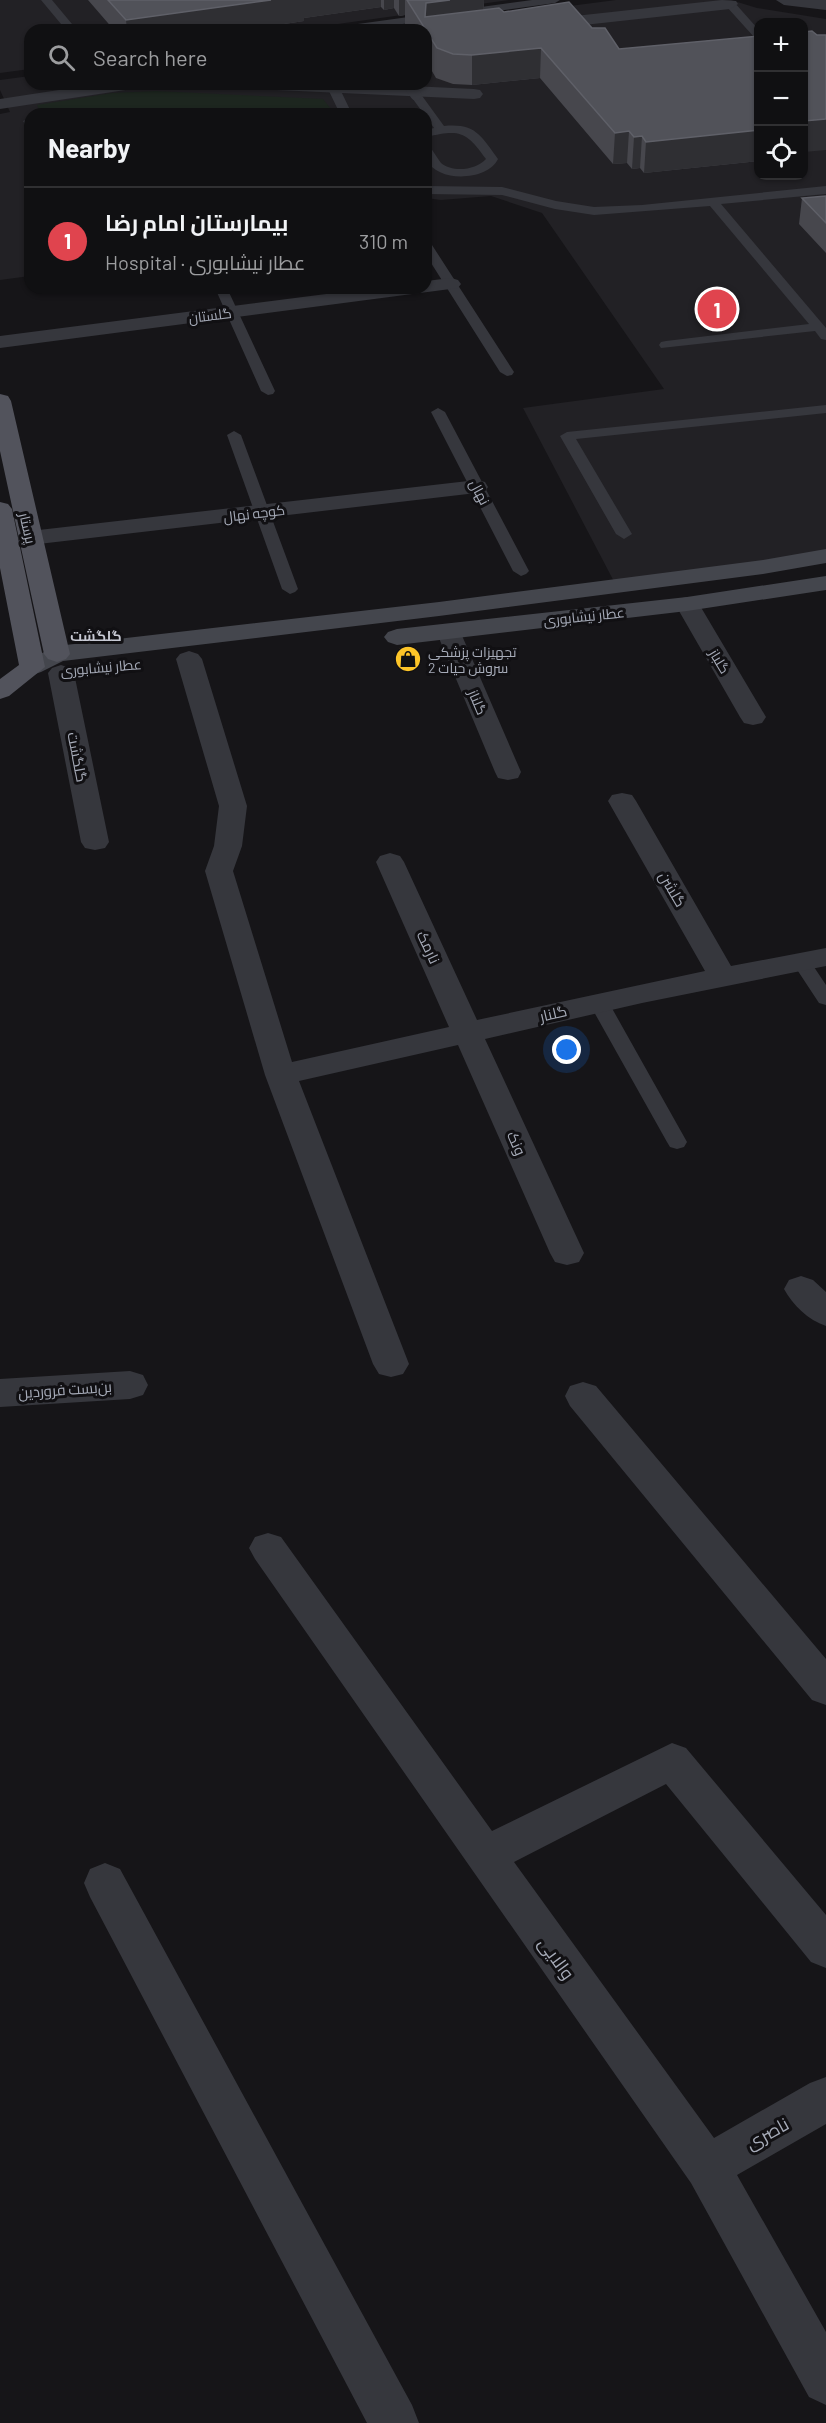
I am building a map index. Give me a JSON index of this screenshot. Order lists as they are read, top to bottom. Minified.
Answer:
{"streets":{"main road":["پرستار","عطار نیشابوری"],"street":["گلستان","کوچه نهال","گلباز","گلناز","گلگشت","گلشن","نارمک","گلنار","ونک","بن‌بست فروردین","والایی","ناصری"],"lane":["نهال"]},"crossings":[["نهال","کوچه نهال"],["کوچه نهال","پرستار"],["پرستار","عطار نیشابوری"],["پرستار","گلگشت"],["عطار نیشابوری","گلباز"],["عطار نیشابوری","گلناز"],["عطار نیشابوری","گلگشت"],["گلشن","گلنار"],["نارمک","گلنار"],["نارمک","ونک"],["گلنار","ونک"],["والایی","ناصری"]],"districts":["گلگشت"],"places":{"shop":["تجهیزات پزشکی سروش حیات 2"]},"page":{"map_buttons":["+","−"],"search":"Search here","heading":"Nearby","list":[{"mark":"1","name":"بیمارستان امام رضا","note":"Hospital · عطار نیشابوری","value":"310 m"}],"pins":"1"}}
